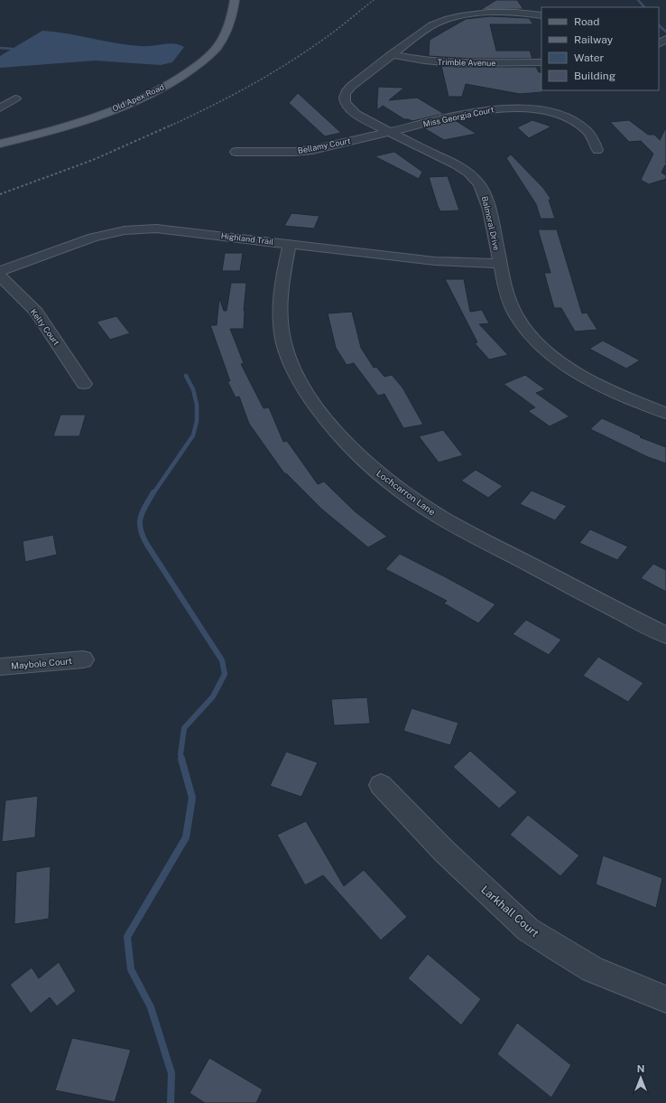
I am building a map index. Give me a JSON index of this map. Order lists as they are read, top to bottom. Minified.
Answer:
{"streets":{"main road":["Old Apex Road"],"street":["Trimble Avenue","Miss Georgia Court","Bellamy Court","Balmoral Drive","Highland Trail","Kelty Court","Lochcarron Lane","Maybole Court","Larkhall Court"]},"crossings":[["Trimble Avenue","Balmoral Drive"],["Miss Georgia Court","Bellamy Court"],["Miss Georgia Court","Balmoral Drive"],["Bellamy Court","Balmoral Drive"],["Balmoral Drive","Highland Trail"],["Highland Trail","Lochcarron Lane"]],"legend":["Road","Railway","Water","Building"],"north":"top"}
